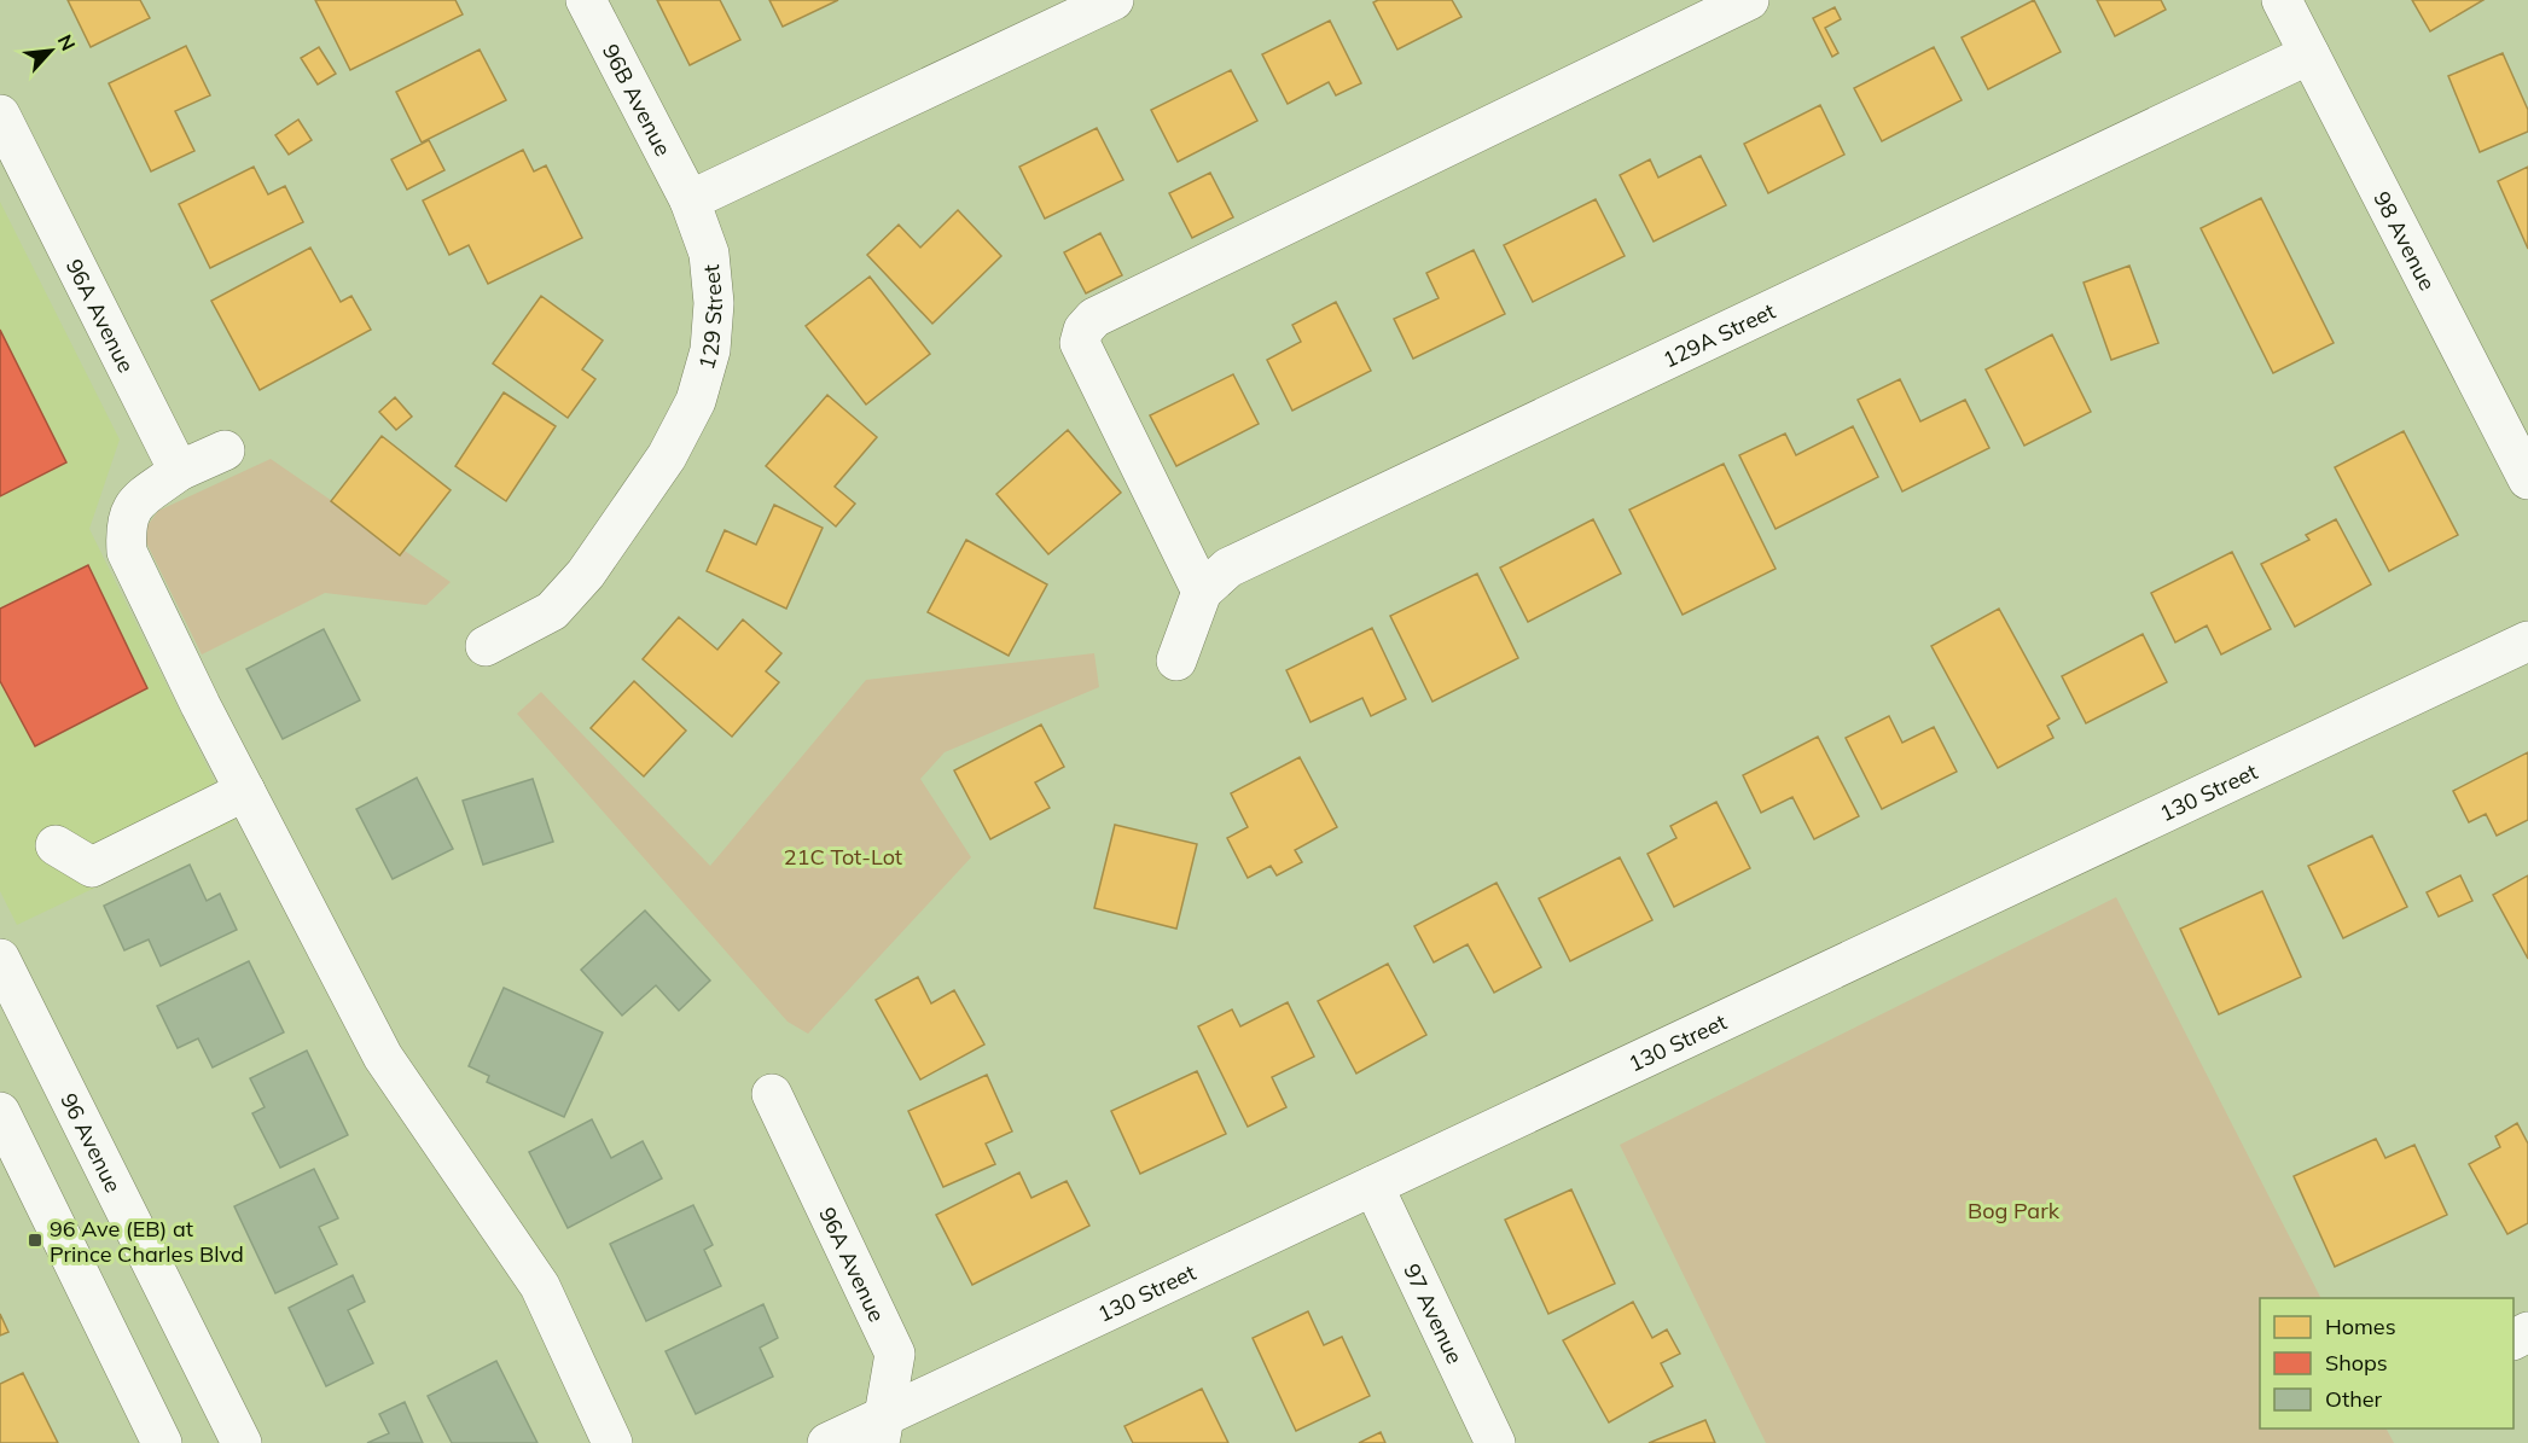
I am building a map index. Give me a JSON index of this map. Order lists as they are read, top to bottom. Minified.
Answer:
{"streets":{"street":["96B Avenue","98 Avenue","96A Avenue","129 Street","129A Street","130 Street","96 Avenue","97 Avenue"]},"crossings":[["96B Avenue","129 Street"],["98 Avenue","129A Street"],["96A Avenue","130 Street"],["130 Street","97 Avenue"]],"parks":["21C Tot-Lot","Bog Park"],"places":{"transit":["96 Ave (EB) at Prince Charles Blvd"]},"legend":["Homes","Shops","Other"],"north":"top right"}
